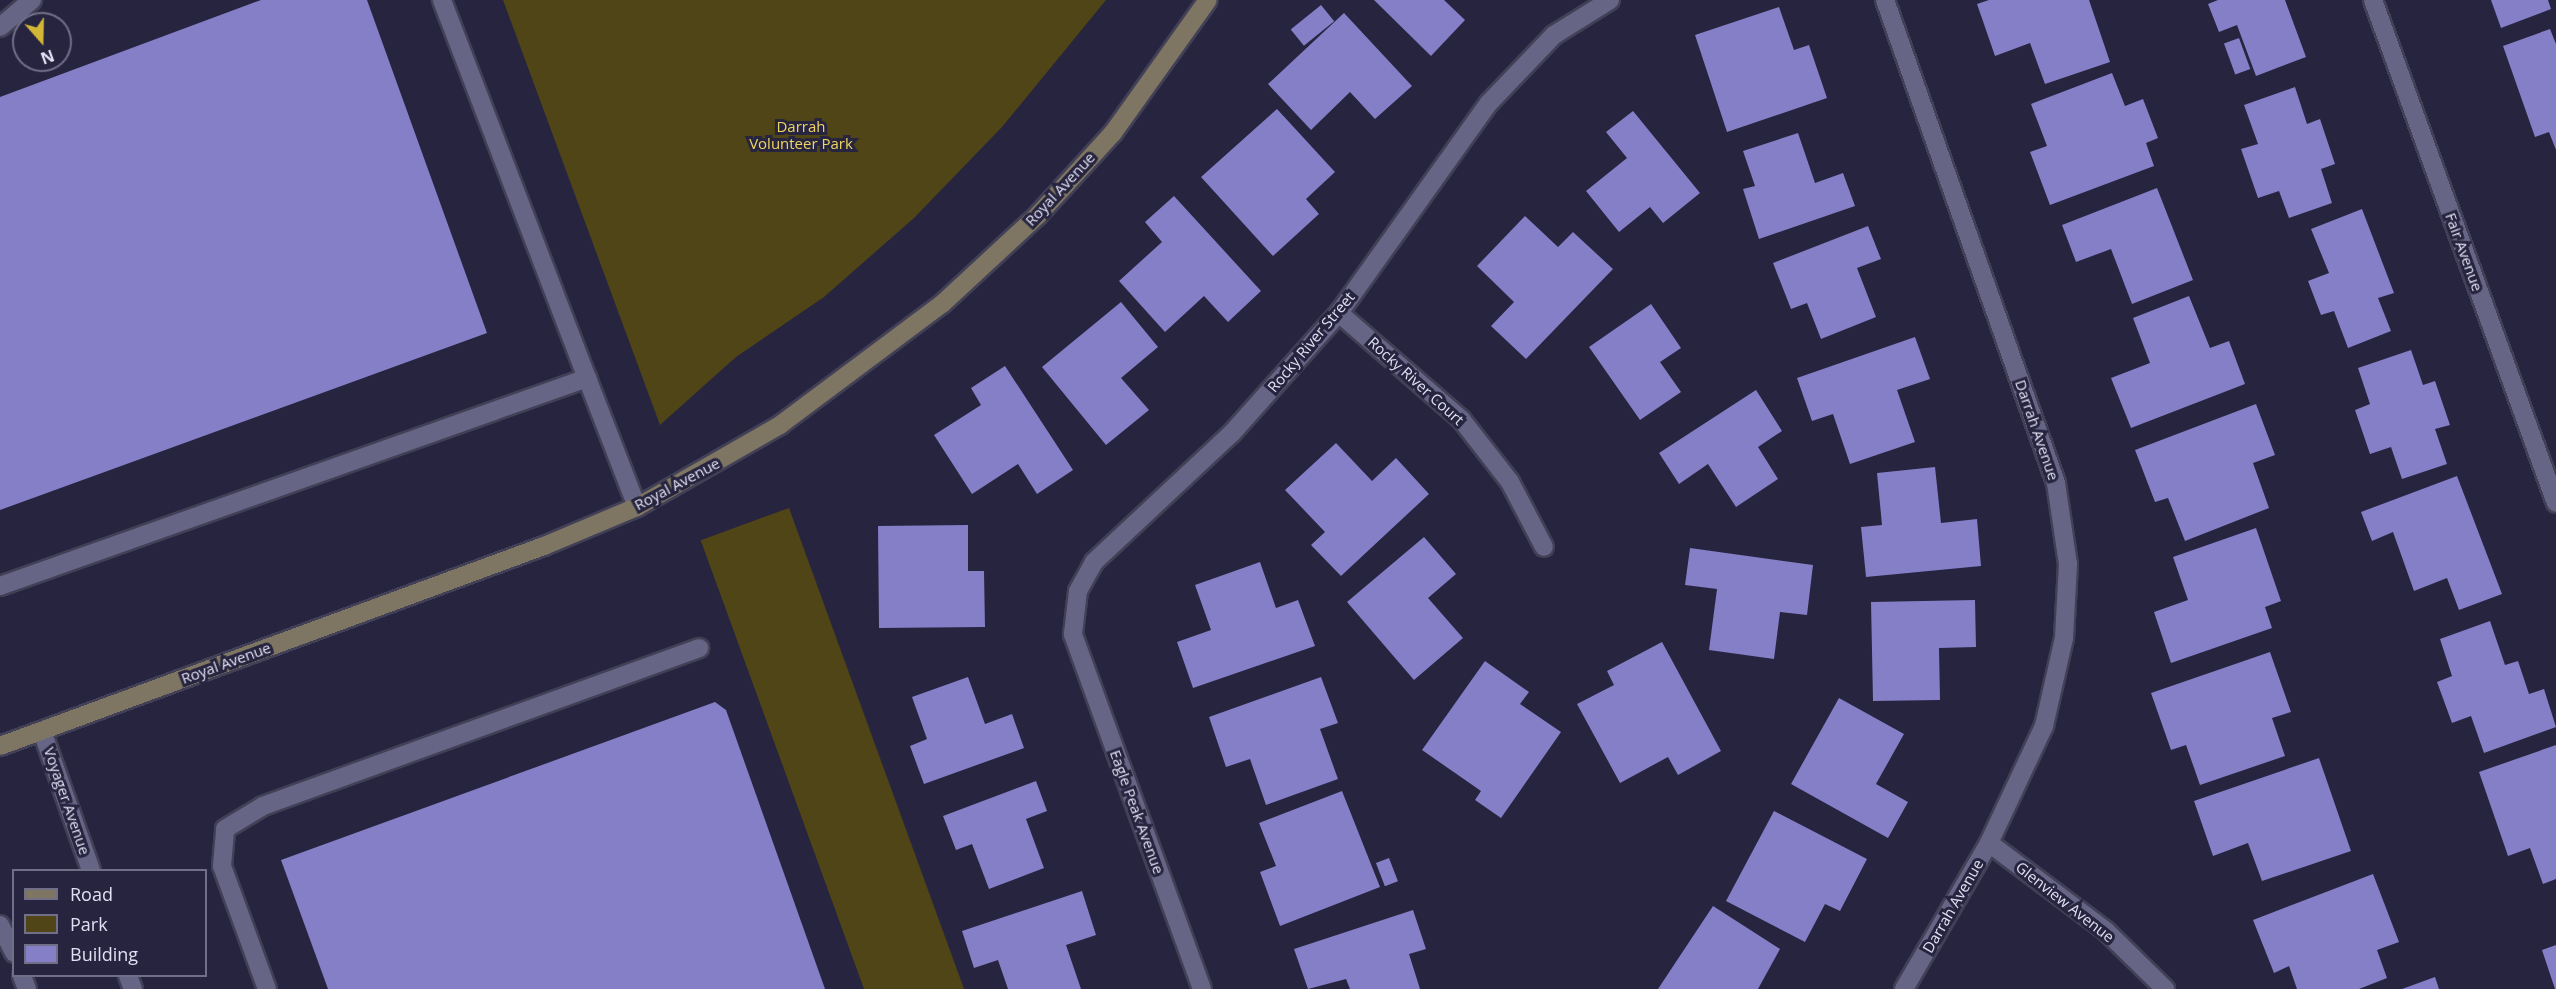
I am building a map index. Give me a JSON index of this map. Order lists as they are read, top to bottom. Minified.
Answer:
{"streets":{"main road":["Royal Avenue"],"street":["Fair Avenue","Rocky River Street","Rocky River Court","Darrah Avenue","Voyager Avenue","Eagle Peak Avenue","Glenview Avenue"]},"crossings":[["Royal Avenue","Voyager Avenue"],["Rocky River Street","Rocky River Court"],["Rocky River Street","Eagle Peak Avenue"],["Darrah Avenue","Glenview Avenue"]],"parks":["Darrah Volunteer Park"],"legend":["Road","Park","Building"],"north":"bottom"}
